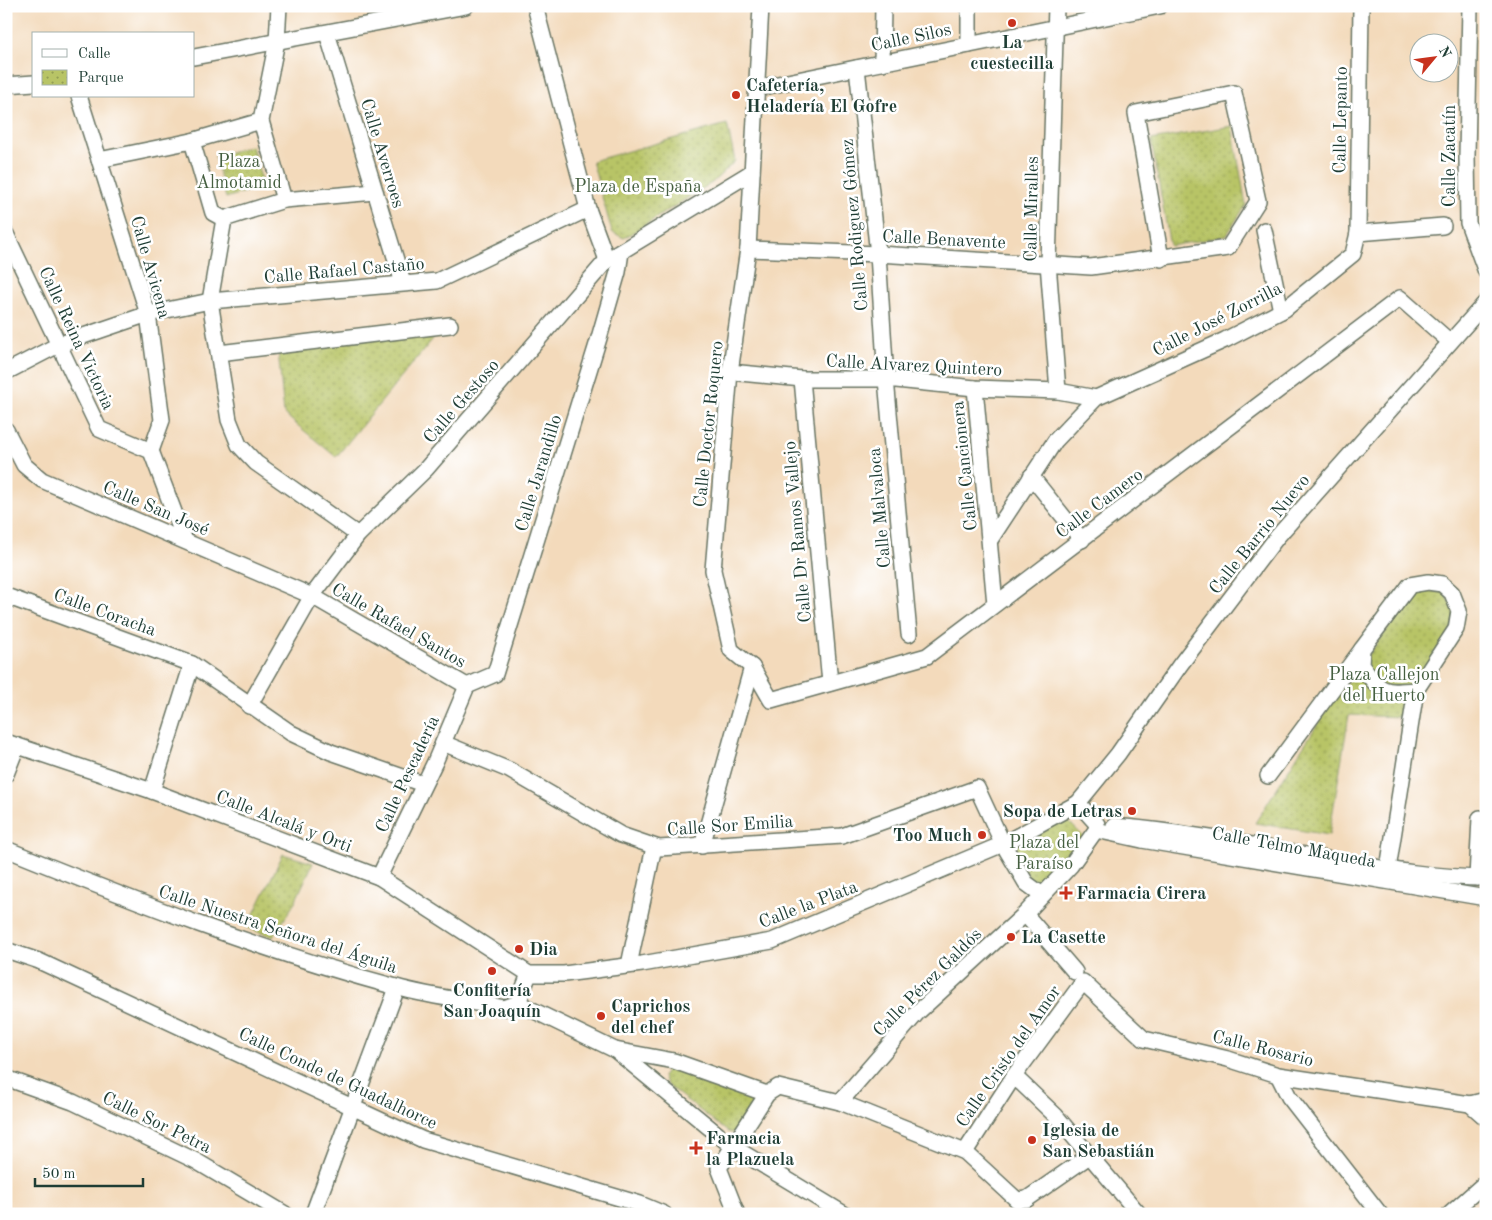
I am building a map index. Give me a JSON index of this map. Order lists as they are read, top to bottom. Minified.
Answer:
{"streets":{"street":["Calle Silos","Calle Lepanto","Calle Averroes","Calle Zacatín","Calle Miralles","Calle Rodiguez Gómez","Calle Benavente","Calle Avicena","Calle Rafael Castaño","Calle José Zorrilla","Calle Reina Victoria","Calle Alvarez Quintero","Calle Gestoso","Calle Doctor Roquero","Calle Cancionera","Calle Jarandillo","Calle Camero","Calle San José","Calle Malvaloca","Calle Dr Ramos Vallejo","Calle Barrio Nuevo","Calle Coracha","Calle Rafael Santos","Calle Pescadería","Calle Alcalá y Orti","Calle Sor Emilia","Calle Telmo Maqueda","Calle la Plata","Calle Nuestra Señora del Águila","Calle Pérez Galdós","Calle Rosario","Calle Cristo del Amor","Calle Conde de Guadalhorce","Calle Sor Petra"]},"crossings":[["Calle Silos","Calle Miralles"],["Calle Silos","Calle Rodiguez Gómez"],["Calle Silos","Calle Doctor Roquero"],["Calle Lepanto","Calle José Zorrilla"],["Calle Averroes","Calle Rafael Castaño"],["Calle Miralles","Calle Benavente"],["Calle Miralles","Calle Alvarez Quintero"],["Calle Rodiguez Gómez","Calle Benavente"],["Calle Rodiguez Gómez","Calle Alvarez Quintero"],["Calle Rodiguez Gómez","Calle Malvaloca"],["Calle Benavente","Calle Doctor Roquero"],["Calle Avicena","Calle Rafael Castaño"],["Calle Avicena","Calle Reina Victoria"],["Calle Rafael Castaño","Calle Reina Victoria"],["Calle José Zorrilla","Calle Alvarez Quintero"],["Calle Alvarez Quintero","Calle Doctor Roquero"],["Calle Alvarez Quintero","Calle Cancionera"],["Calle Alvarez Quintero","Calle Malvaloca"],["Calle Alvarez Quintero","Calle Dr Ramos Vallejo"],["Calle Gestoso","Calle Doctor Roquero"],["Calle Gestoso","Calle Jarandillo"],["Calle Gestoso","Calle San José"],["Calle Gestoso","Calle Coracha"],["Calle Gestoso","Calle Rafael Santos"],["Calle Doctor Roquero","Calle Camero"],["Calle Cancionera","Calle Camero"],["Calle Jarandillo","Calle Rafael Santos"],["Calle Jarandillo","Calle Pescadería"],["Calle Camero","Calle Dr Ramos Vallejo"],["Calle Camero","Calle Barrio Nuevo"],["Calle San José","Calle Rafael Santos"],["Calle Coracha","Calle Pescadería"],["Calle Rafael Santos","Calle Pescadería"],["Calle Pescadería","Calle Alcalá y Orti"],["Calle Pescadería","Calle Sor Emilia"],["Calle Alcalá y Orti","Calle la Plata"],["Calle Sor Emilia","Calle la Plata"],["Calle Pérez Galdós","Calle Rosario"],["Calle Rosario","Calle Cristo del Amor"]],"parks":["Plaza Almotamid","Plaza de España","Plaza Callejon del Huerto","Plaza del Paraíso"],"places":{"other":["La cuestecilla","Cafetería, Heladería El Gofre","Sopa de Letras","Too Much","La Casette","Dia","Confitería San Joaquín","Caprichos del chef","Iglesia de San Sebastián"],"health":["Farmacia Cirera","Farmacia la Plazuela"]},"legend":["Calle","Parque"],"scale_bar":"50 m","north":"top right"}
